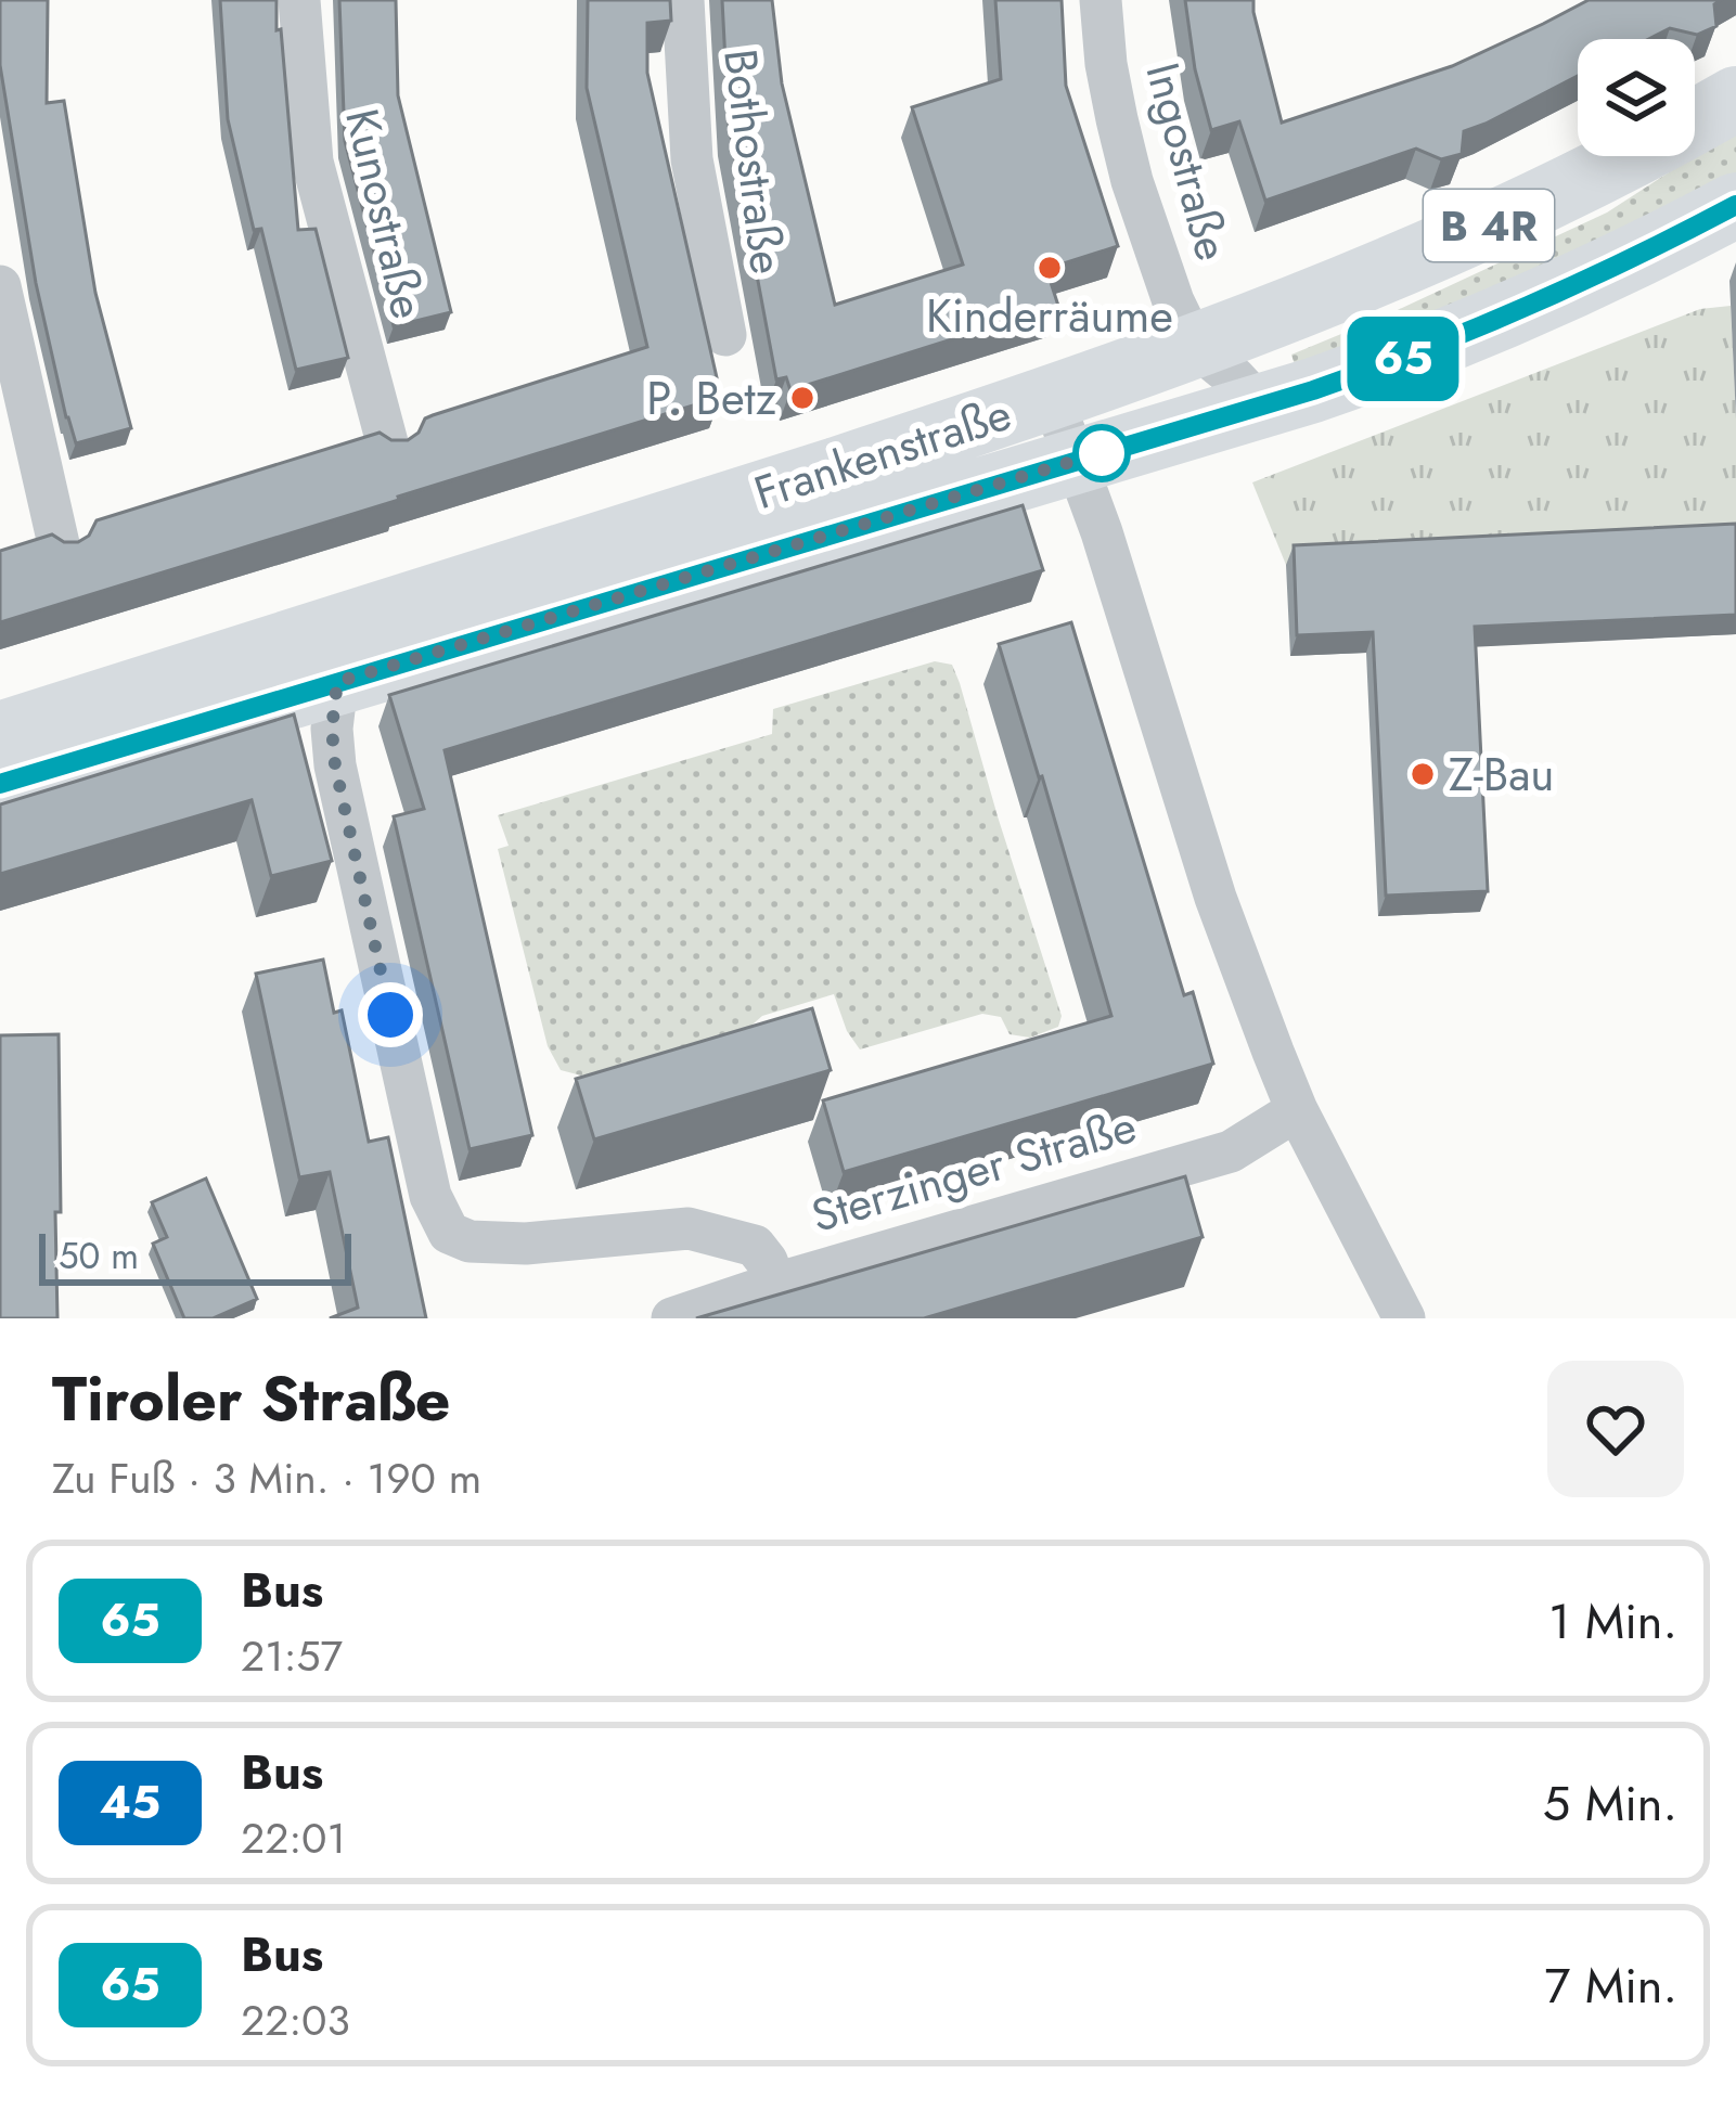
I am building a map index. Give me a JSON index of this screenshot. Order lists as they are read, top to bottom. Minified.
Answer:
{"streets":{"main road":["B 4R","Frankenstraße"],"street":["Bothostraße","Ingostraße","Kunostraße","Sterzinger Straße"]},"crossings":[["Ingostraße","Frankenstraße"]],"places":["Kinderräume","P. Betz","Z-Bau"],"lines":["bus line 65"],"scale_bar":"50 m","page":{"on_map":"65","scale":"50 m","heading":["Tiroler Straße","Zu Fuß · 3 Min. · 190 m"],"list":[{"mark":"65","name":"Bus","note":"21:57","value":"1 Min."},{"mark":"45","name":"Bus","note":"22:01","value":"5 Min."},{"mark":"65","name":"Bus","note":"22:03","value":"7 Min."}]}}
